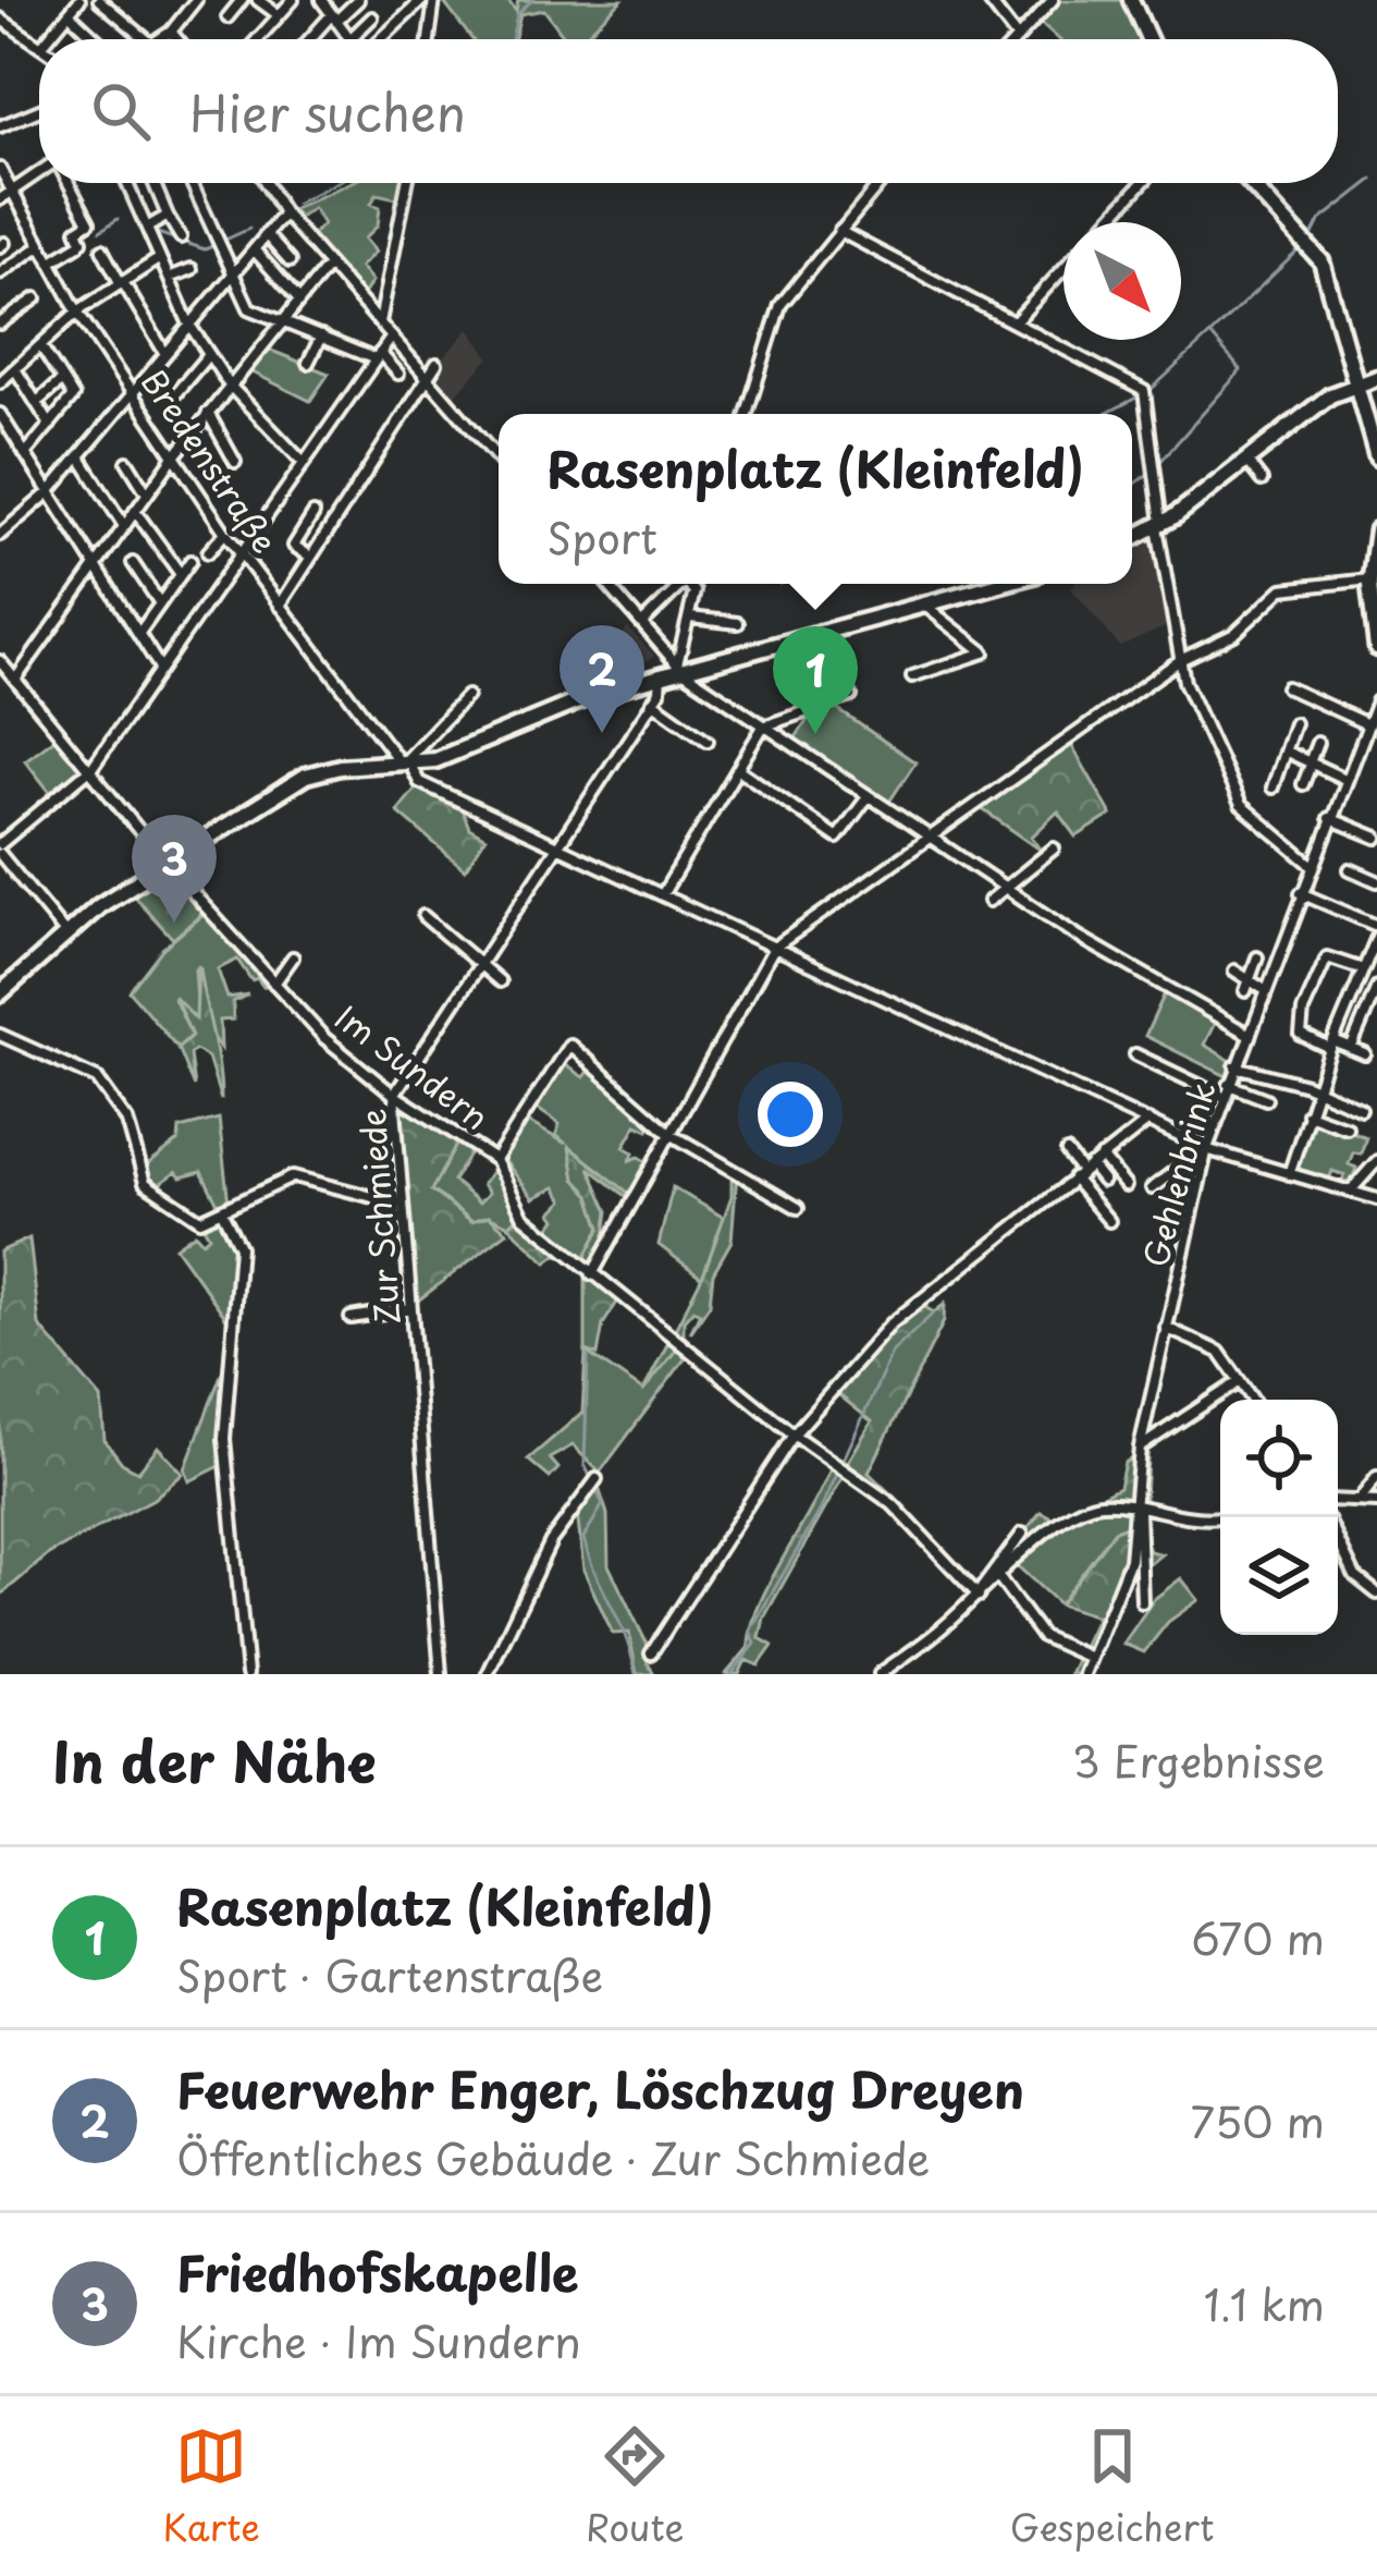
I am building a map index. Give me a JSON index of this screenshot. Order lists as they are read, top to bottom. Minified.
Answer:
{"streets":{"street":["Bredenstraße","Im Sundern","Gehlenbrink","Zur Schmiede"]},"crossings":[["Bredenstraße","Gehlenbrink"],["Bredenstraße","Zur Schmiede"],["Im Sundern","Zur Schmiede"]],"north":"bottom right","page":{"search":"Hier suchen","popup":["Rasenplatz (Kleinfeld)","Sport"],"pins":["2","1","3"],"heading":["In der Nähe","3 Ergebnisse"],"list":[{"mark":"1","name":"Rasenplatz (Kleinfeld)","note":"Sport · Gartenstraße","value":"670 m"},{"mark":"2","name":"Feuerwehr Enger, Löschzug Dreyen","note":"Öffentliches Gebäude · Zur Schmiede","value":"750 m"},{"mark":"3","name":"Friedhofskapelle","note":"Kirche · Im Sundern","value":"1.1 km"}],"nav":["Karte","Route","Gespeichert"]}}
